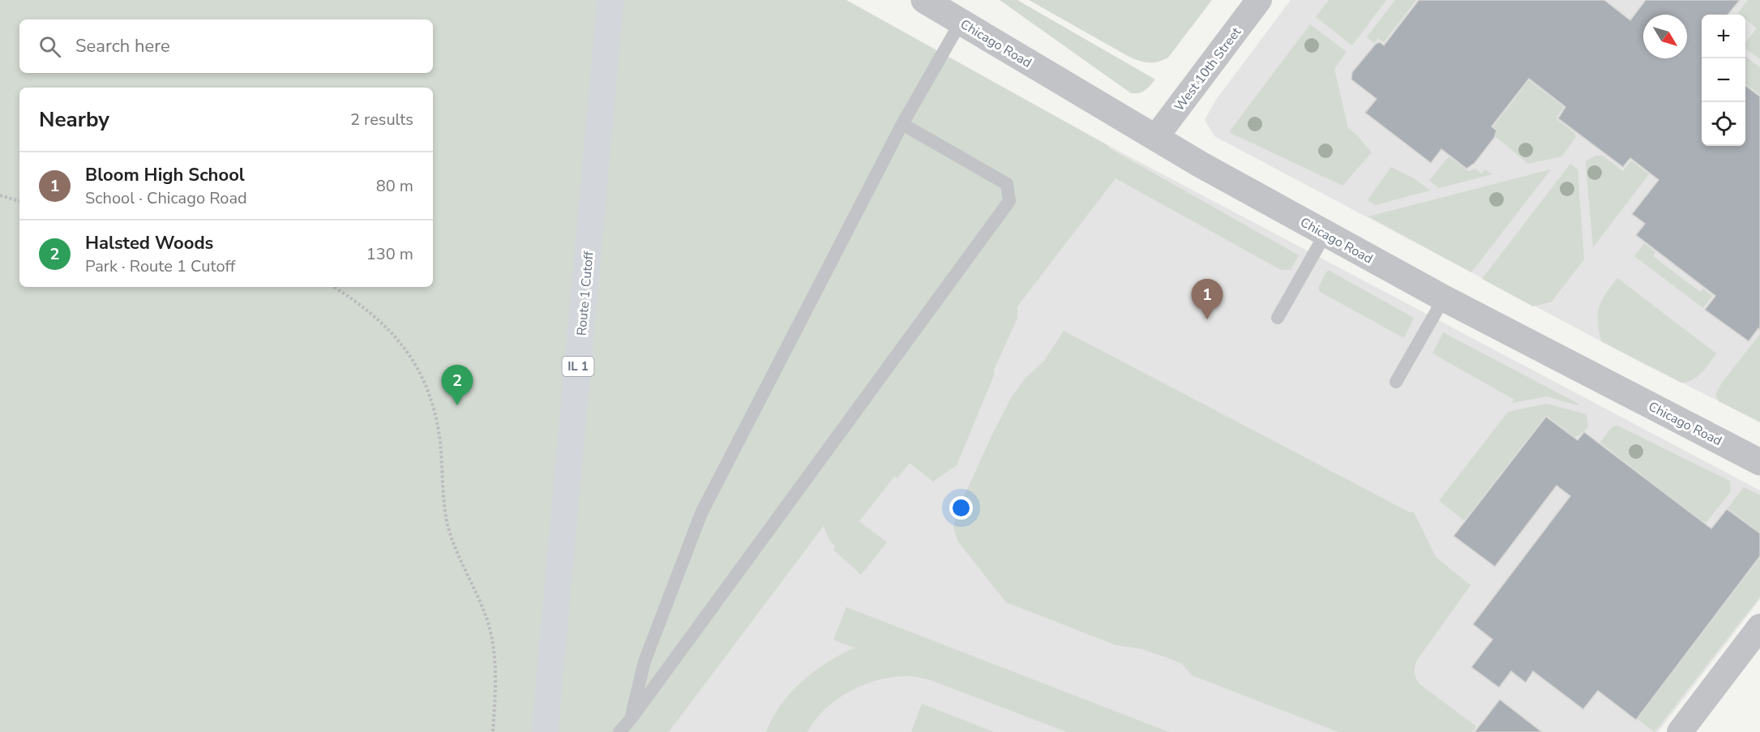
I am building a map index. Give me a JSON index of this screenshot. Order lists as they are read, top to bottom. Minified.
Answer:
{"streets":{"main road":["Route 1 Cutoff","IL 1"],"street":["Chicago Road","West 10th Street"]},"crossings":[["Chicago Road","West 10th Street"]],"north":"bottom right","page":{"map_buttons":["+","−"],"search":"Search here","heading":["Nearby","2 results"],"list":[{"mark":"1","name":"Bloom High School","note":"School · Chicago Road","value":"80 m"},{"mark":"2","name":"Halsted Woods","note":"Park · Route 1 Cutoff","value":"130 m"}],"pins":["1","2"]}}
